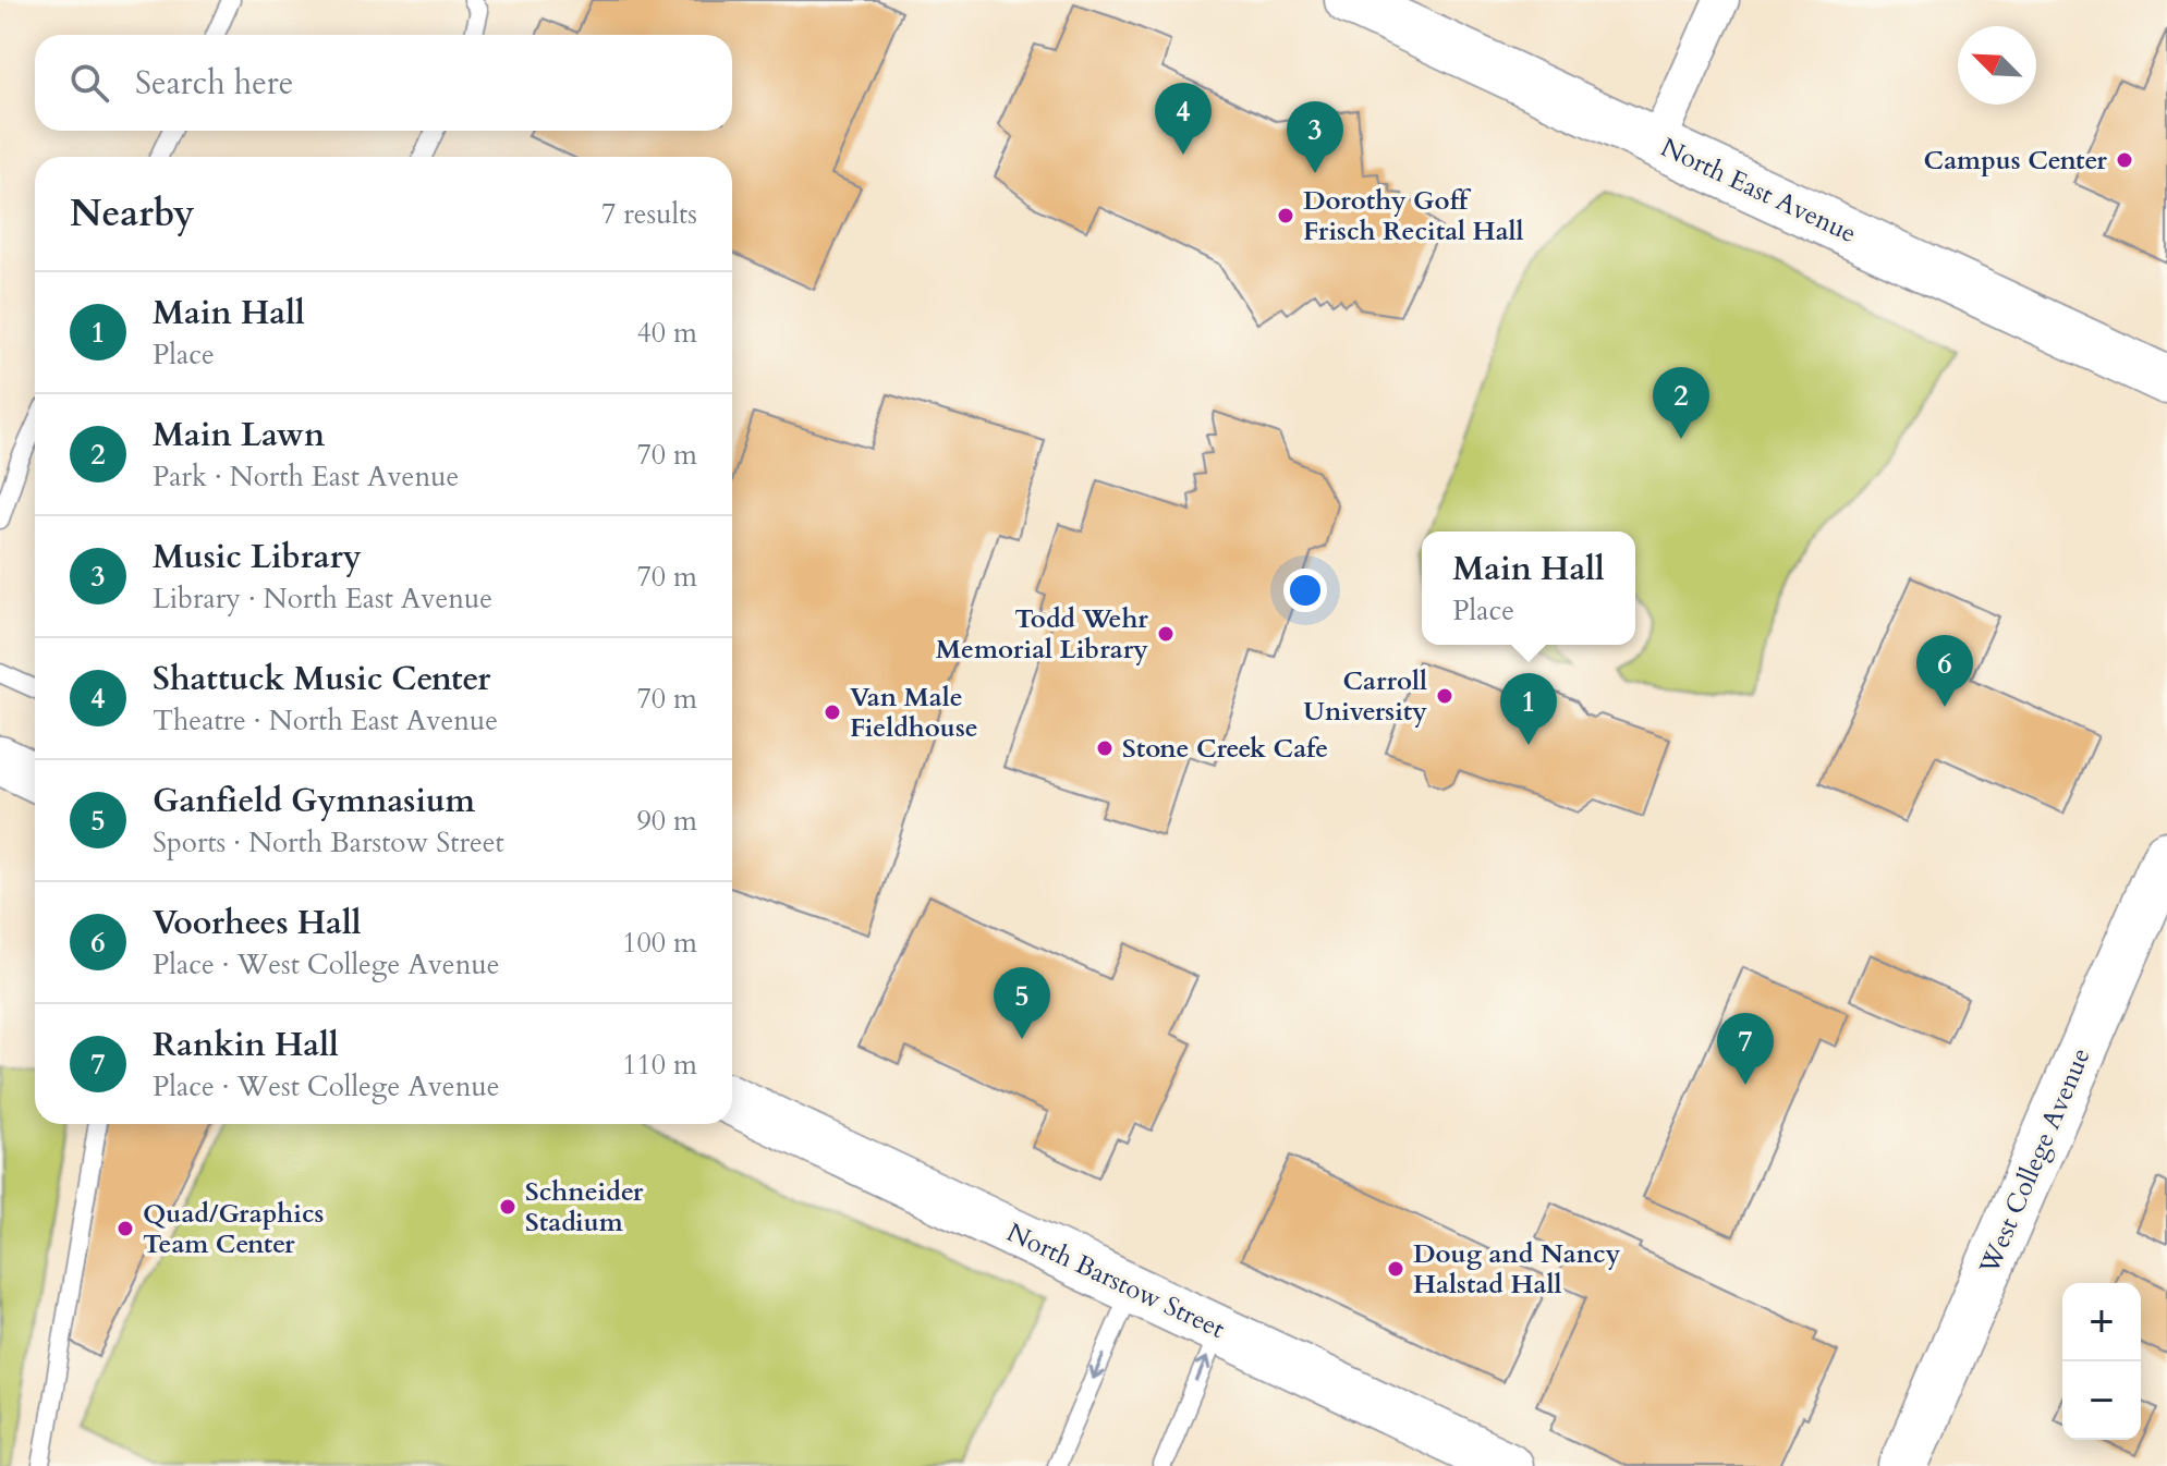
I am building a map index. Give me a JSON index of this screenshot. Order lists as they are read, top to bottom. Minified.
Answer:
{"streets":{"street":["North East Avenue","West College Avenue","North Barstow Street"]},"places":["Campus Center","Dorothy Goff Frisch Recital Hall","Todd Wehr Memorial Library","Carroll University","Van Male Fieldhouse","Stone Creek Cafe","Schneider Stadium","Quad/Graphics Team Center","Doug and Nancy Halstad Hall"],"north":"top left","page":{"search":"Search here","pins":["4","3","2","6","1","5","7"],"heading":["Nearby","7 results"],"list":[{"mark":"1","name":"Main Hall","note":"Place","value":"40 m"},{"mark":"2","name":"Main Lawn","note":"Park · North East Avenue","value":"70 m"},{"mark":"3","name":"Music Library","note":"Library · North East Avenue","value":"70 m"},{"mark":"4","name":"Shattuck Music Center","note":"Theatre · North East Avenue","value":"70 m"},{"mark":"5","name":"Ganfield Gymnasium","note":"Sports · North Barstow Street","value":"90 m"},{"mark":"6","name":"Voorhees Hall","note":"Place · West College Avenue","value":"100 m"},{"mark":"7","name":"Rankin Hall","note":"Place · West College Avenue","value":"110 m"}],"popup":["Main Hall","Place"],"map_buttons":["+","−"]}}
